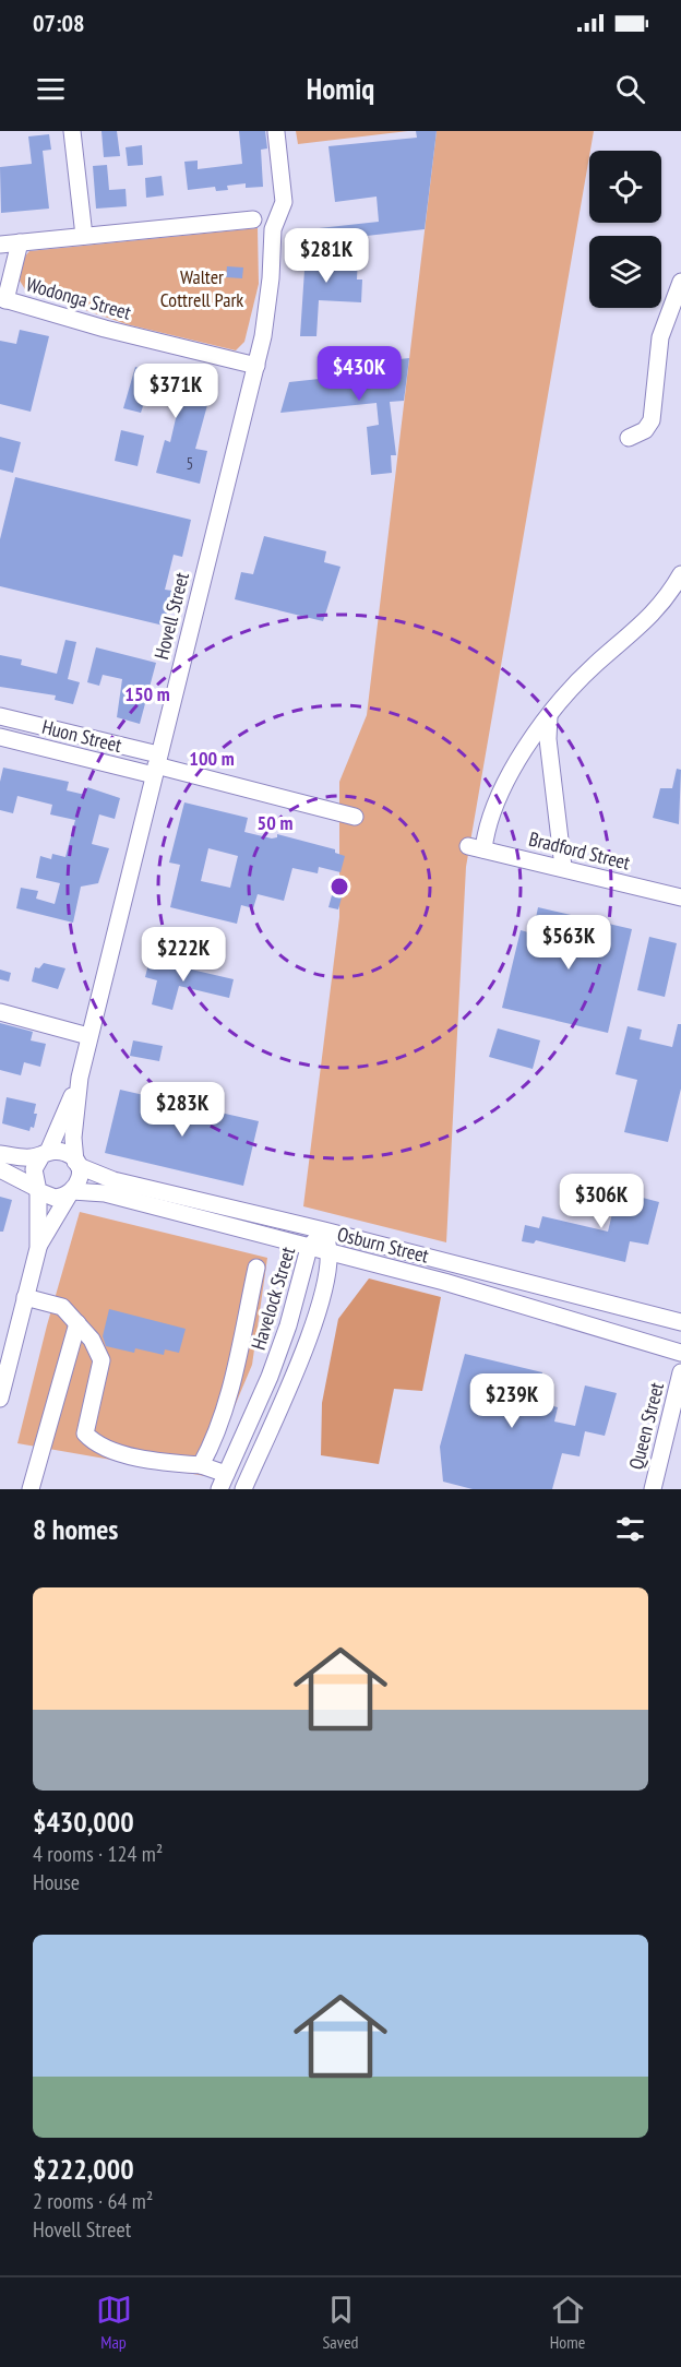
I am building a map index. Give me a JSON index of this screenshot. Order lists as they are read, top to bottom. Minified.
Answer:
{"streets":{"street":["Wodonga Street","Hovell Street","Huon Street","Bradford Street","Osburn Street","Havelock Street","Queen Street"]},"crossings":[["Wodonga Street","Hovell Street"],["Hovell Street","Huon Street"],["Hovell Street","Osburn Street"],["Osburn Street","Havelock Street"]],"parks":["Walter Cottrell Park"],"house_numbers":["5"],"page":{"status":"07:08","header":"Homiq","price":["$281K","$430K","$371K","$563K","$222K","$283K","$306K","$239K"],"heading":"8 homes","list":[{"name":"$430,000","note":"4 rooms · 124 m² · House"},{"name":"$222,000","note":"2 rooms · 64 m² · Hovell Street"}],"tabs":["Map","Saved","Home"]},"rings":["150 m","100 m","50 m"]}
